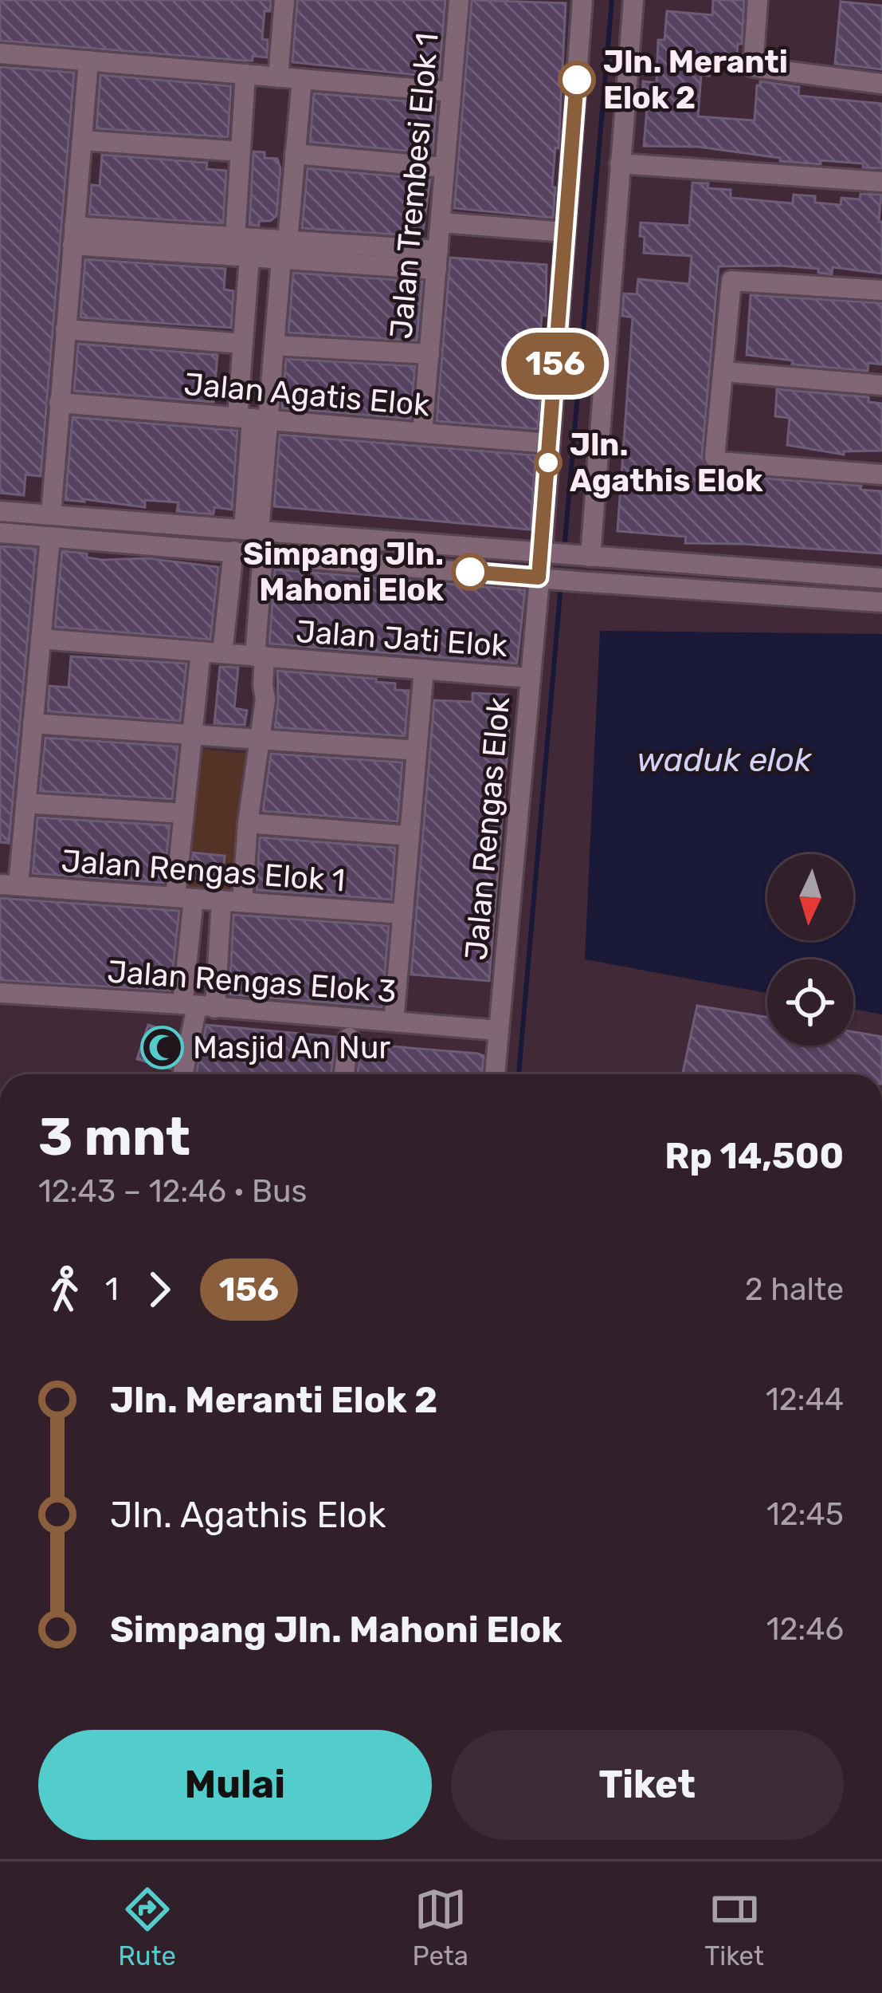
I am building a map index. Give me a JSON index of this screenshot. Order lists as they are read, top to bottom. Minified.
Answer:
{"streets":{"street":["Jalan Trembesi Elok 1","Jalan Agatis Elok","Jalan Jati Elok","Jalan Rengas Elok","Jalan Rengas Elok 1","Jalan Rengas Elok 3"]},"crossings":[["Jalan Trembesi Elok 1","Jalan Agatis Elok"],["Jalan Agatis Elok","Jalan Rengas Elok"],["Jalan Jati Elok","Jalan Rengas Elok"],["Jalan Rengas Elok","Jalan Rengas Elok 3"]],"water":["waduk elok"],"places":{"other":["Jln. Meranti Elok 2","Jln. Agathis Elok","Simpang Jln. Mahoni Elok"],"mosque":["Masjid An Nur"]},"lines":["bus line 156"],"north":"bottom","page":{"on_map":"156","heading":["3 mnt","12:43 – 12:46 · Bus","Rp 14,500"],"legs":["1","156","2 halte"],"list":[{"name":"Jln. Meranti Elok 2","value":"12:44"},{"name":"Jln. Agathis Elok","value":"12:45"},{"name":"Simpang Jln. Mahoni Elok","value":"12:46"}],"buttons":["Mulai","Tiket"],"tabs":["Rute","Peta","Tiket"]}}
